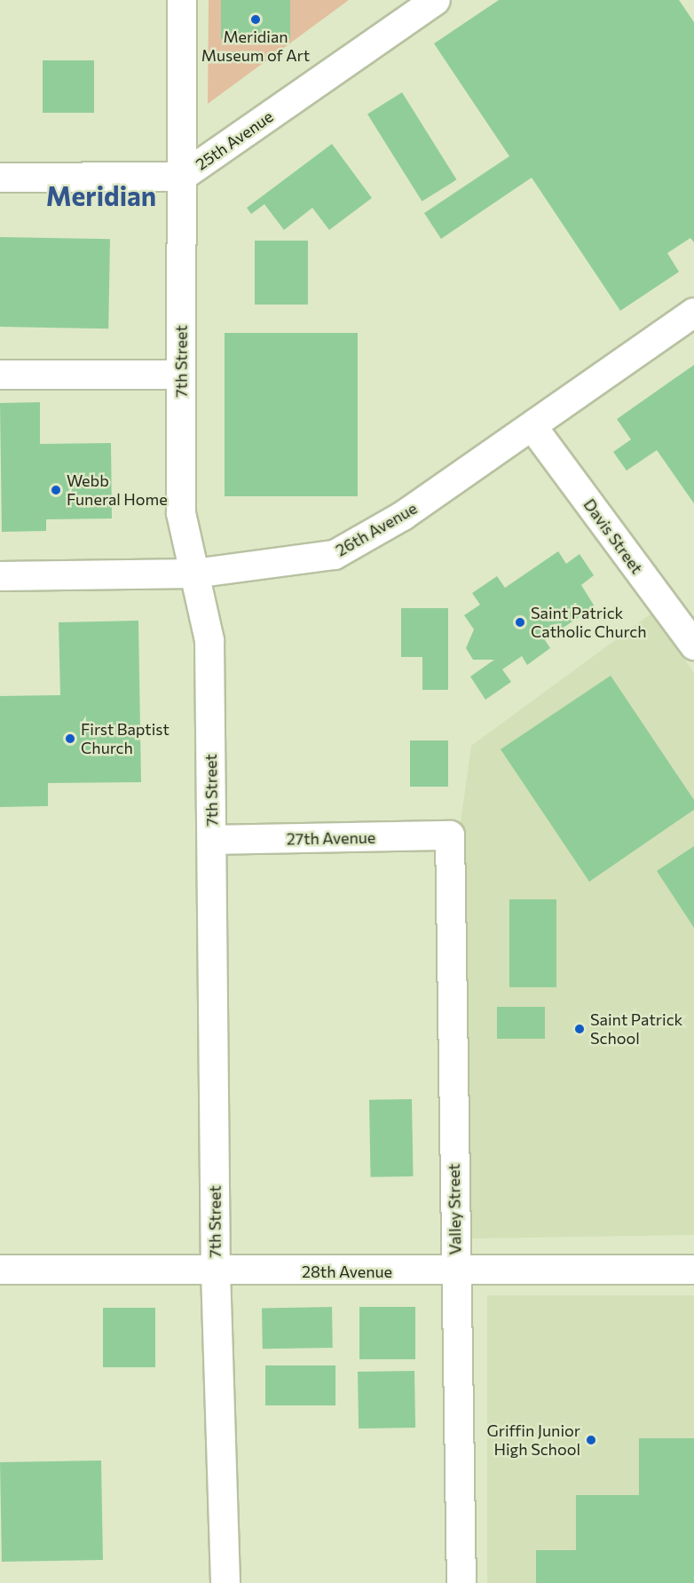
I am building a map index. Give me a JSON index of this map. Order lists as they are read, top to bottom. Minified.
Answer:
{"streets":{"street":["25th Avenue","7th Street","26th Avenue","Davis Street","27th Avenue","Valley Street","28th Avenue"]},"crossings":[["25th Avenue","7th Street"],["7th Street","26th Avenue"],["7th Street","27th Avenue"],["7th Street","28th Avenue"],["26th Avenue","Davis Street"],["27th Avenue","Valley Street"],["Valley Street","28th Avenue"]],"districts":["Meridian"],"places":["Meridian Museum of Art","Webb Funeral Home","Saint Patrick Catholic Church","First Baptist Church","Saint Patrick School","Griffin Junior High School"]}
